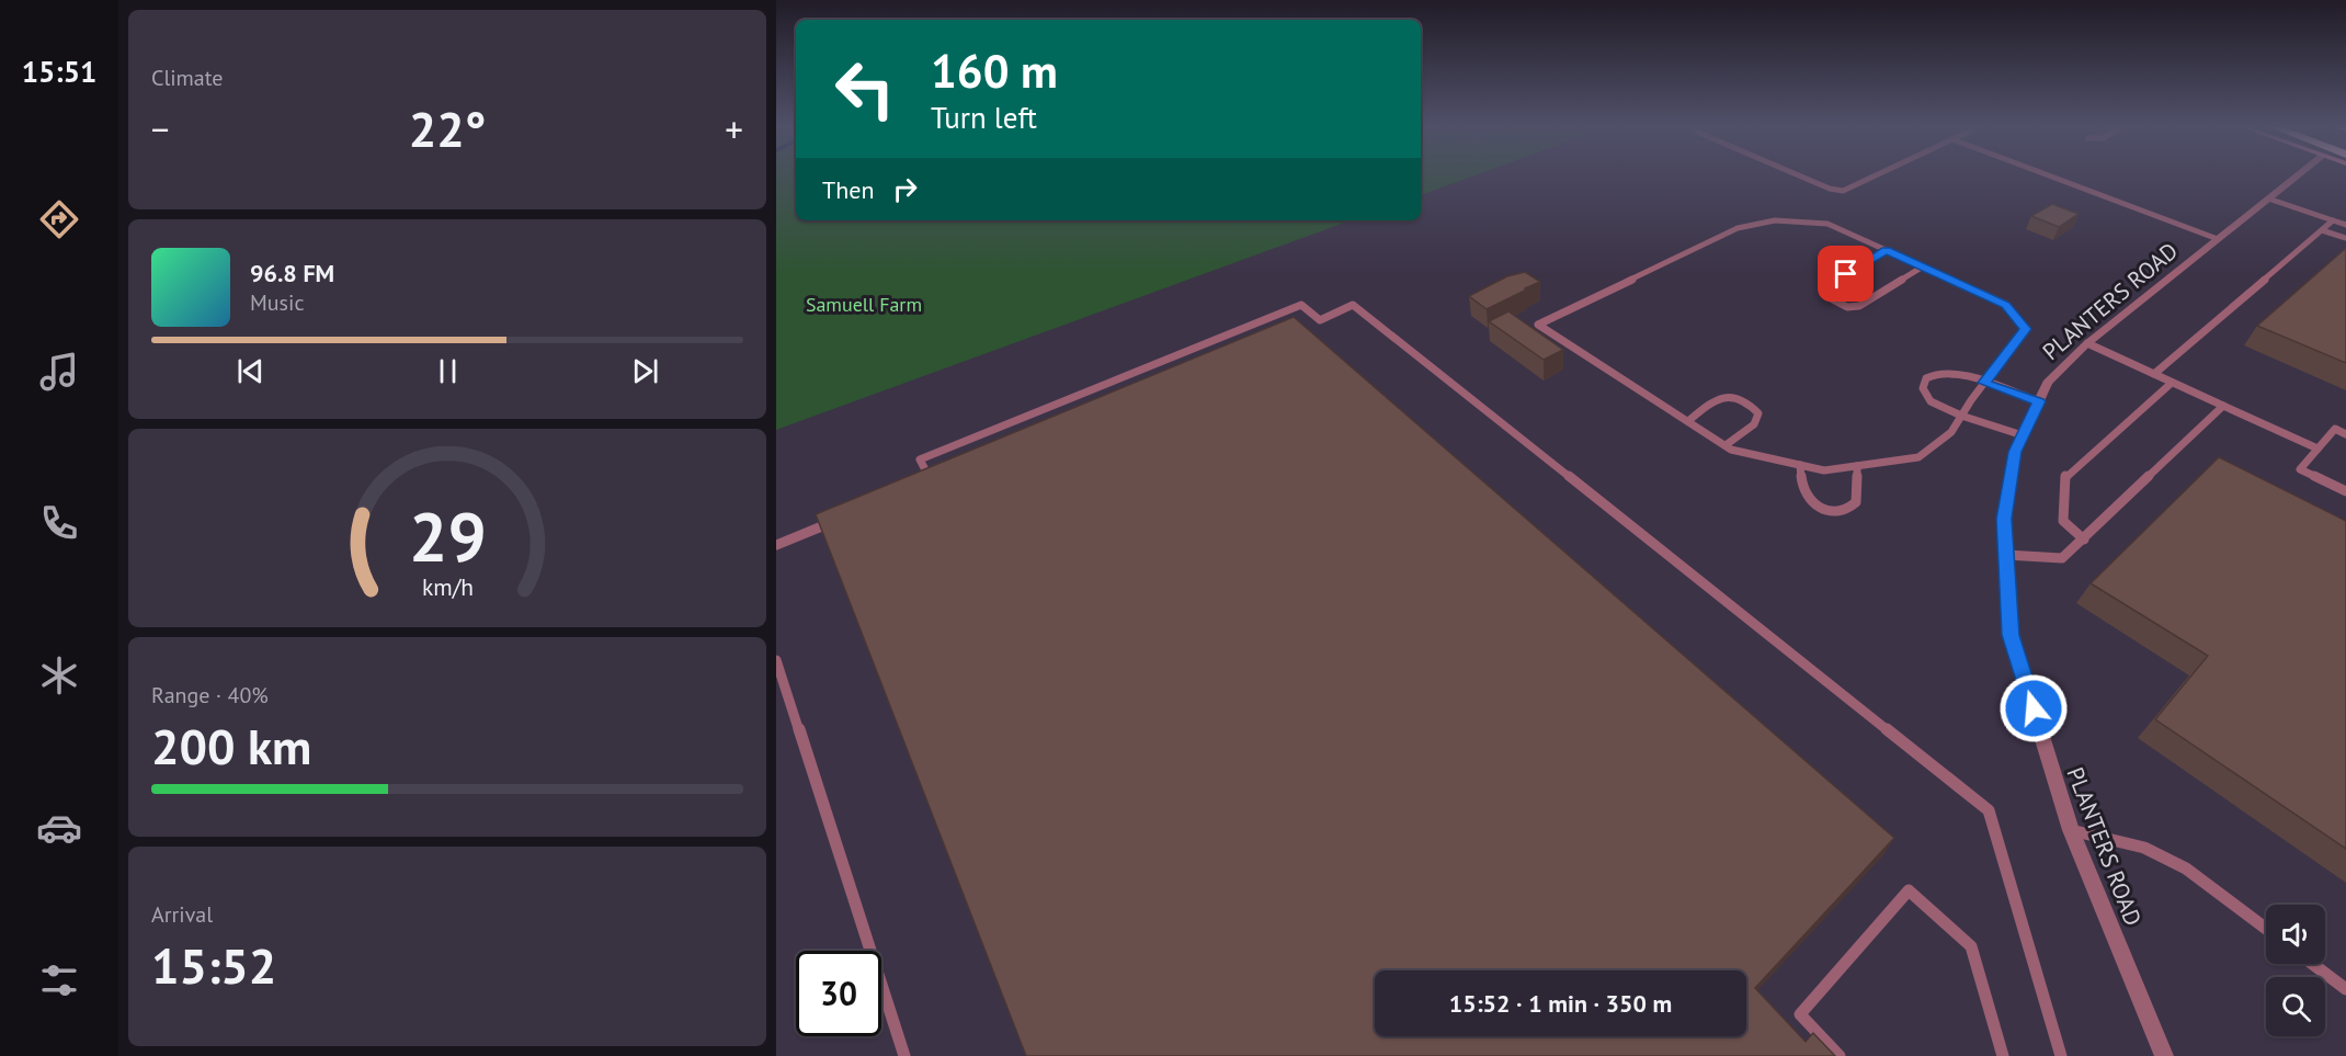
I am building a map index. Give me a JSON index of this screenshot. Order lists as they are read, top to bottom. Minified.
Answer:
{"streets":{"street":["PLANTERS ROAD"]},"parks":["Samuell Farm"],"page":{"tabs":"15:51","tile":["Climate",["Range · 40%","200 km"],["Arrival","15:52"]],"turn":["160 m","Turn left"],"heat":["−","22°","+"],"then":"Then","song":["96.8 FM","Music"],"limit":"30","trip":"15:52 · 1 min · 350 m","gauge":["29","km/h"]}}
